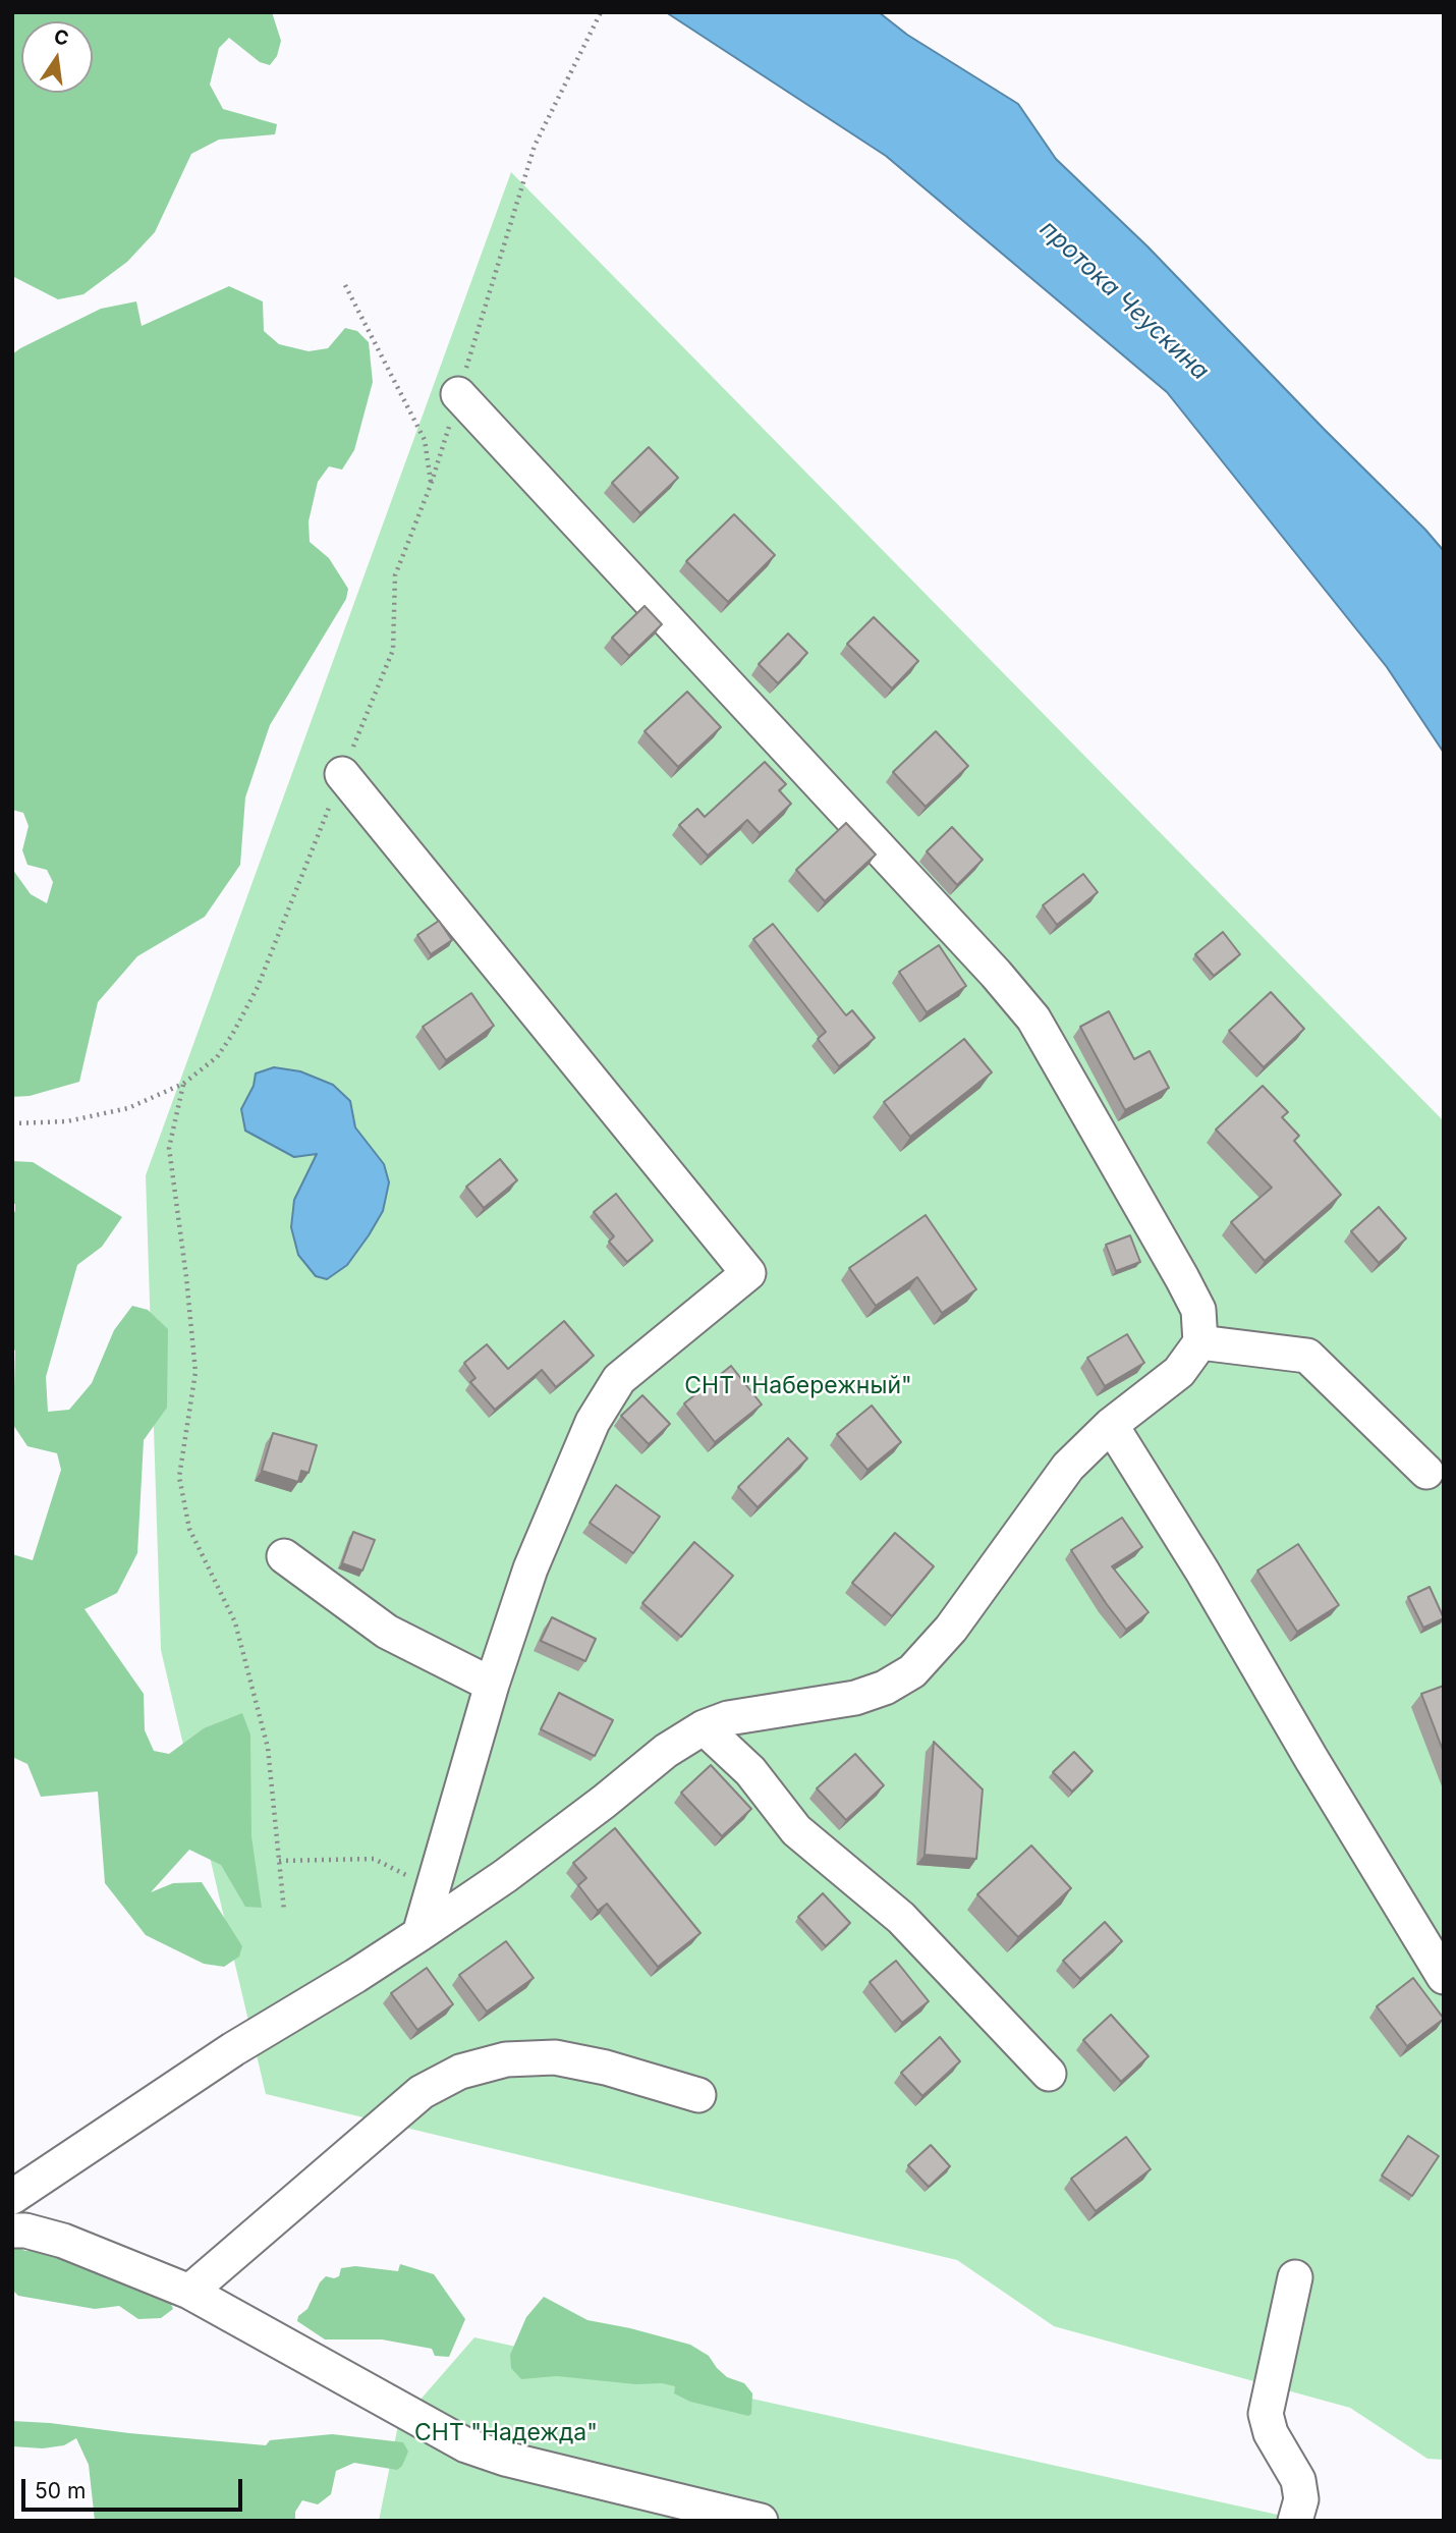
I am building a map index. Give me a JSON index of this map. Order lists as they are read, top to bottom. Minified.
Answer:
{"water":["протока Чеускина"],"parks":["СНТ \"Набережный\"","СНТ \"Надежда\""],"scale_bar":"50 m","north":"top"}
